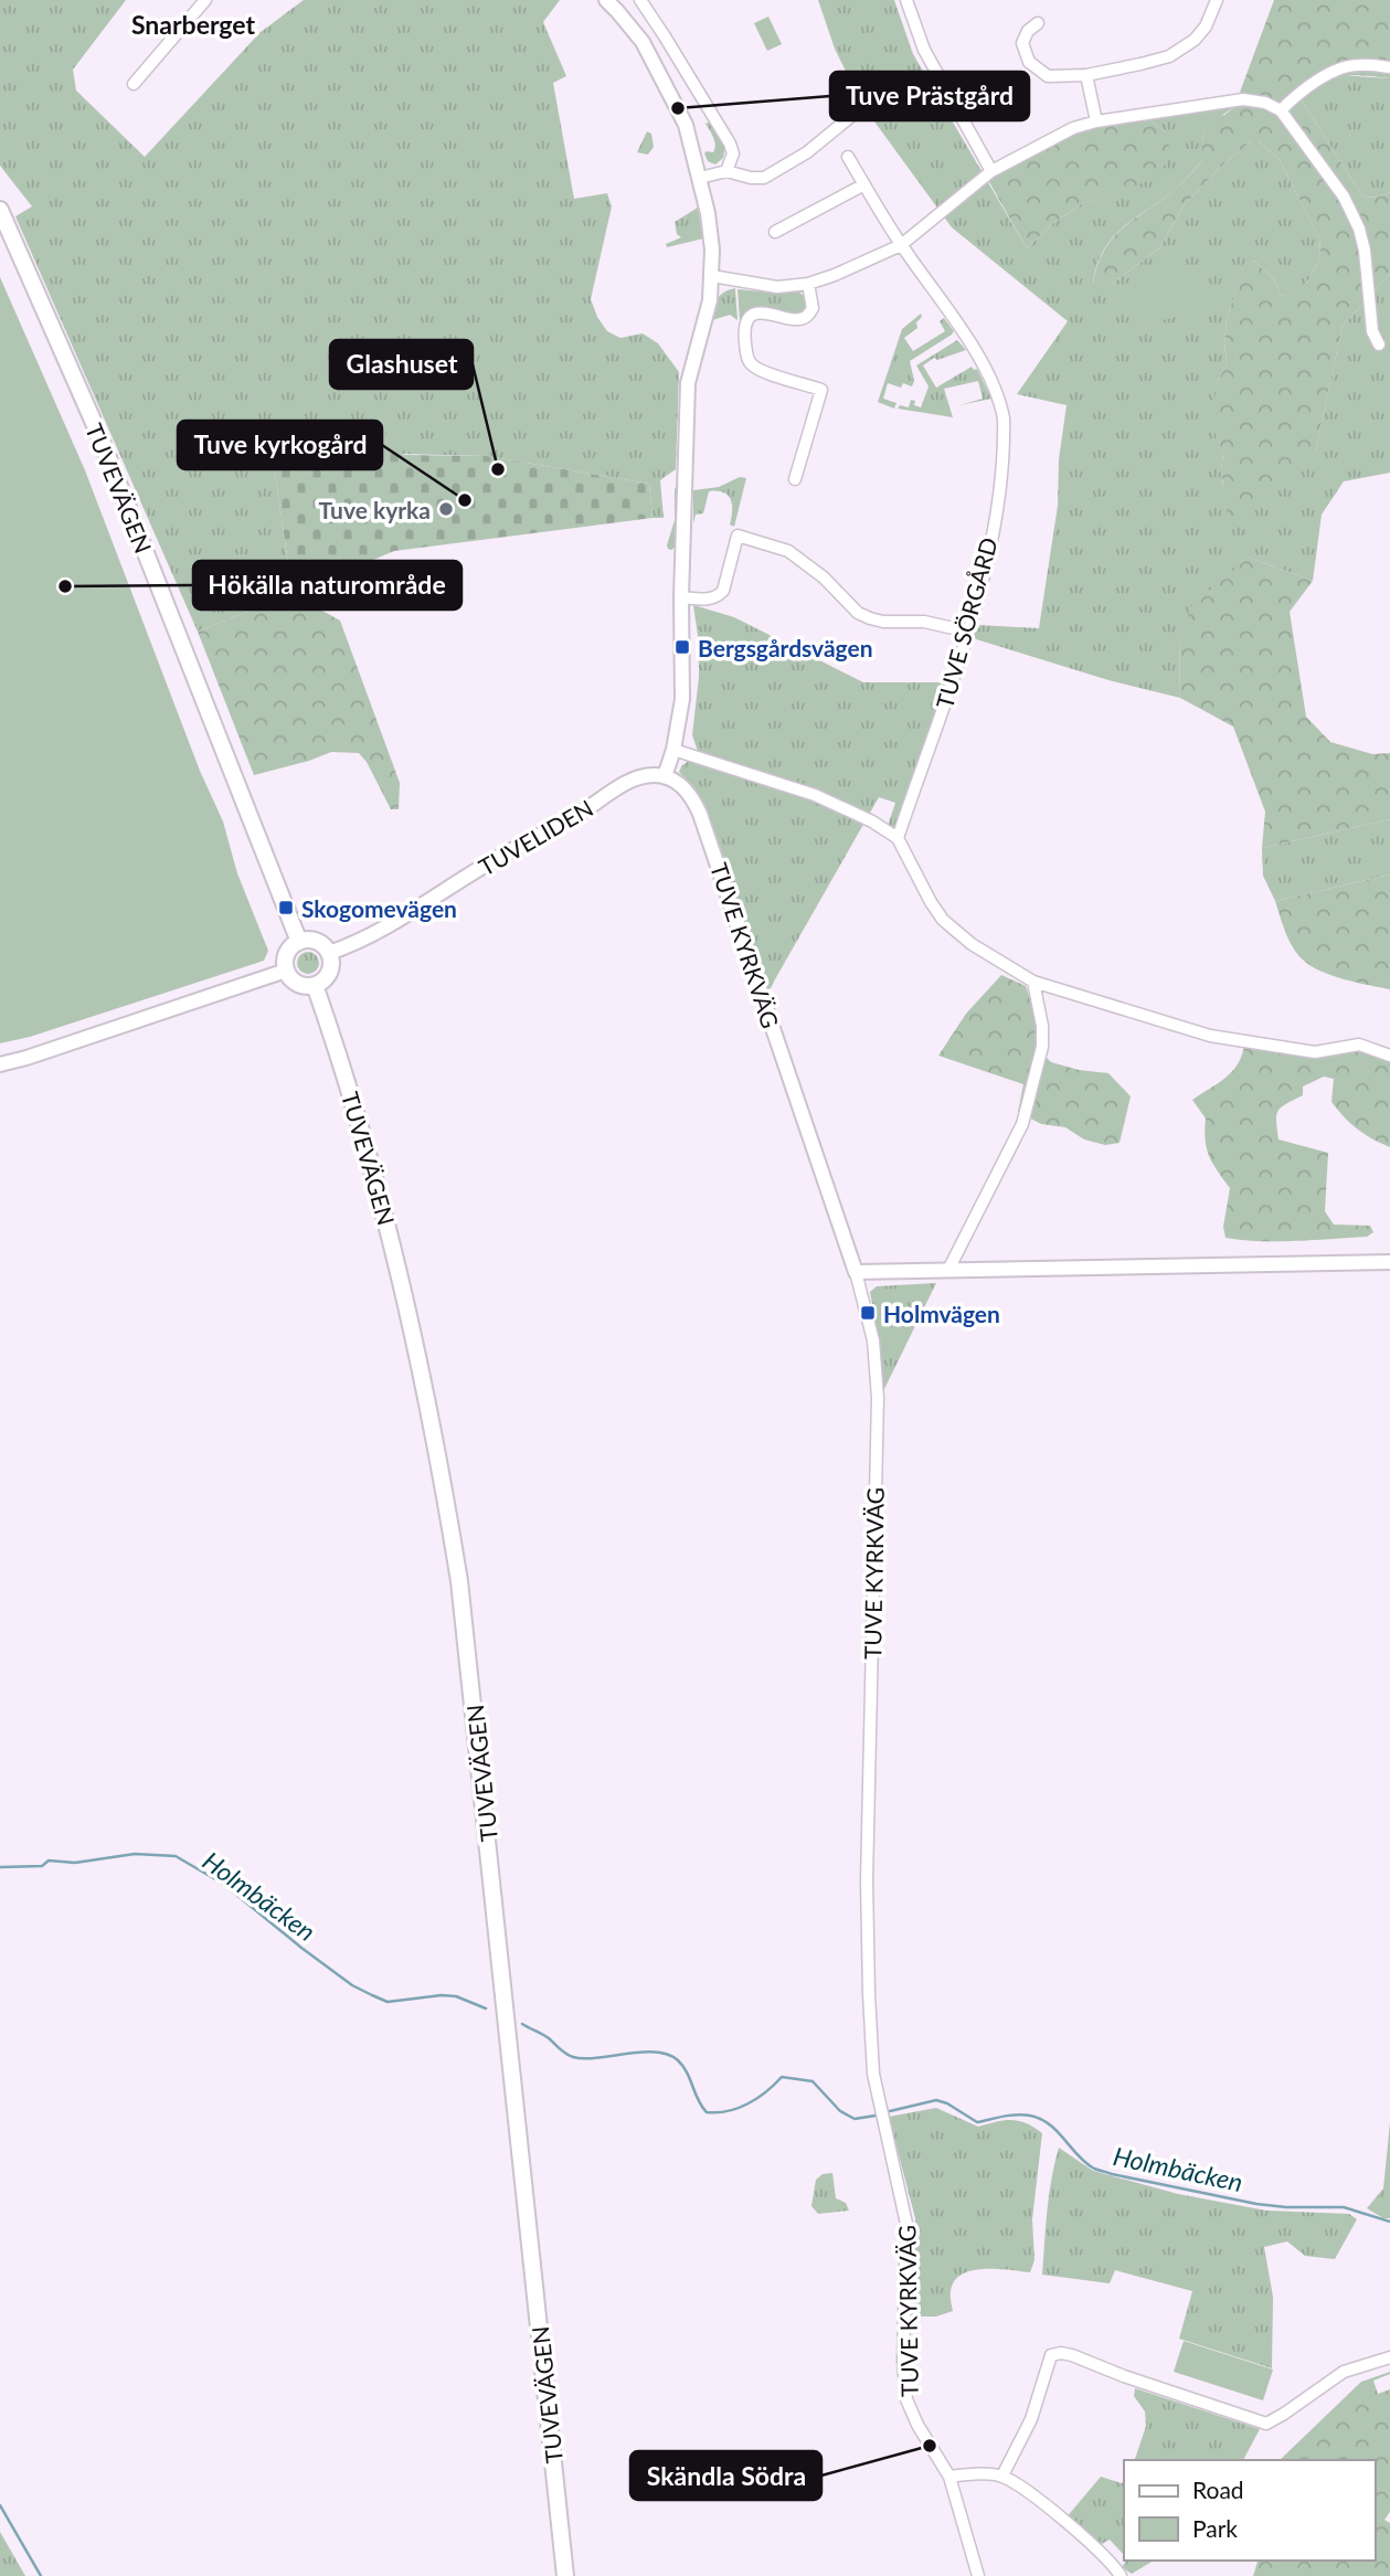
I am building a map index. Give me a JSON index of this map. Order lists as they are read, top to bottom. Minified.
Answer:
{"streets":{"main road":["TUVEVÄGEN"],"street":["TUVE SÖRGÅRD","TUVELIDEN","TUVE KYRKVÄG"]},"crossings":[["TUVEVÄGEN","TUVELIDEN"],["TUVELIDEN","TUVE KYRKVÄG"]],"districts":["Snarberget"],"water":["Holmbäcken"],"places":{"other":["Tuve Prästgård","Glashuset","Tuve kyrkogård","Tuve kyrka","Hökälla naturområde","Skändla Södra"],"transit":["Bergsgårdsvägen","Skogomevägen","Holmvägen"]},"legend":["Road","Park"]}
